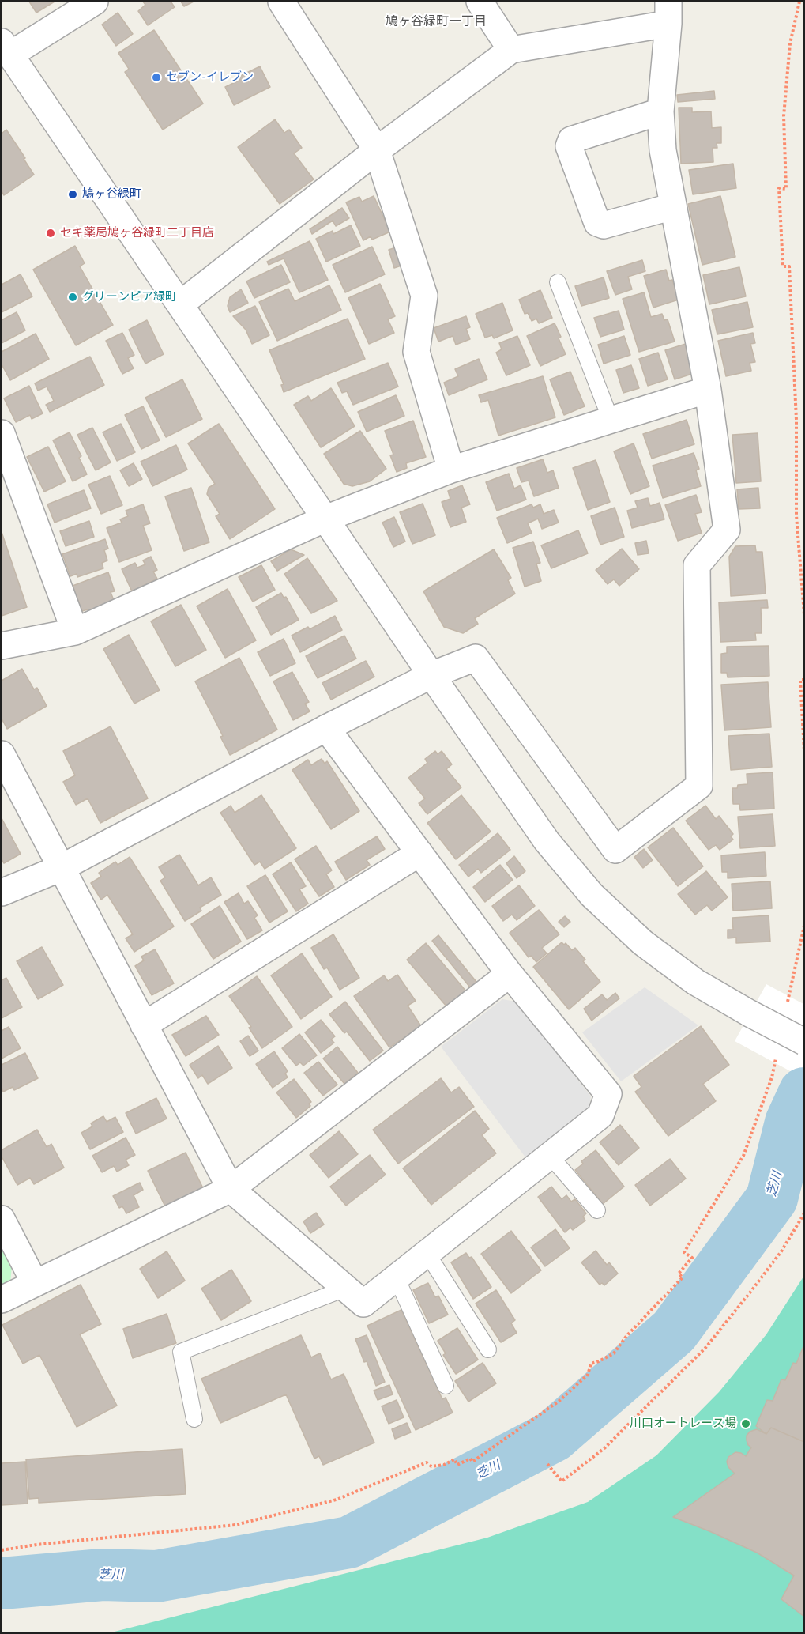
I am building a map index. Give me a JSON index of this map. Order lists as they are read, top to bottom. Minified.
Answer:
{"districts":["鳩ヶ谷緑町一丁目"],"water":["芝川"],"places":["セブン-イレブン","鳩ヶ谷緑町","セキ薬局鳩ヶ谷緑町二丁目店","グリーンピア緑町","川口オートレース場"]}
